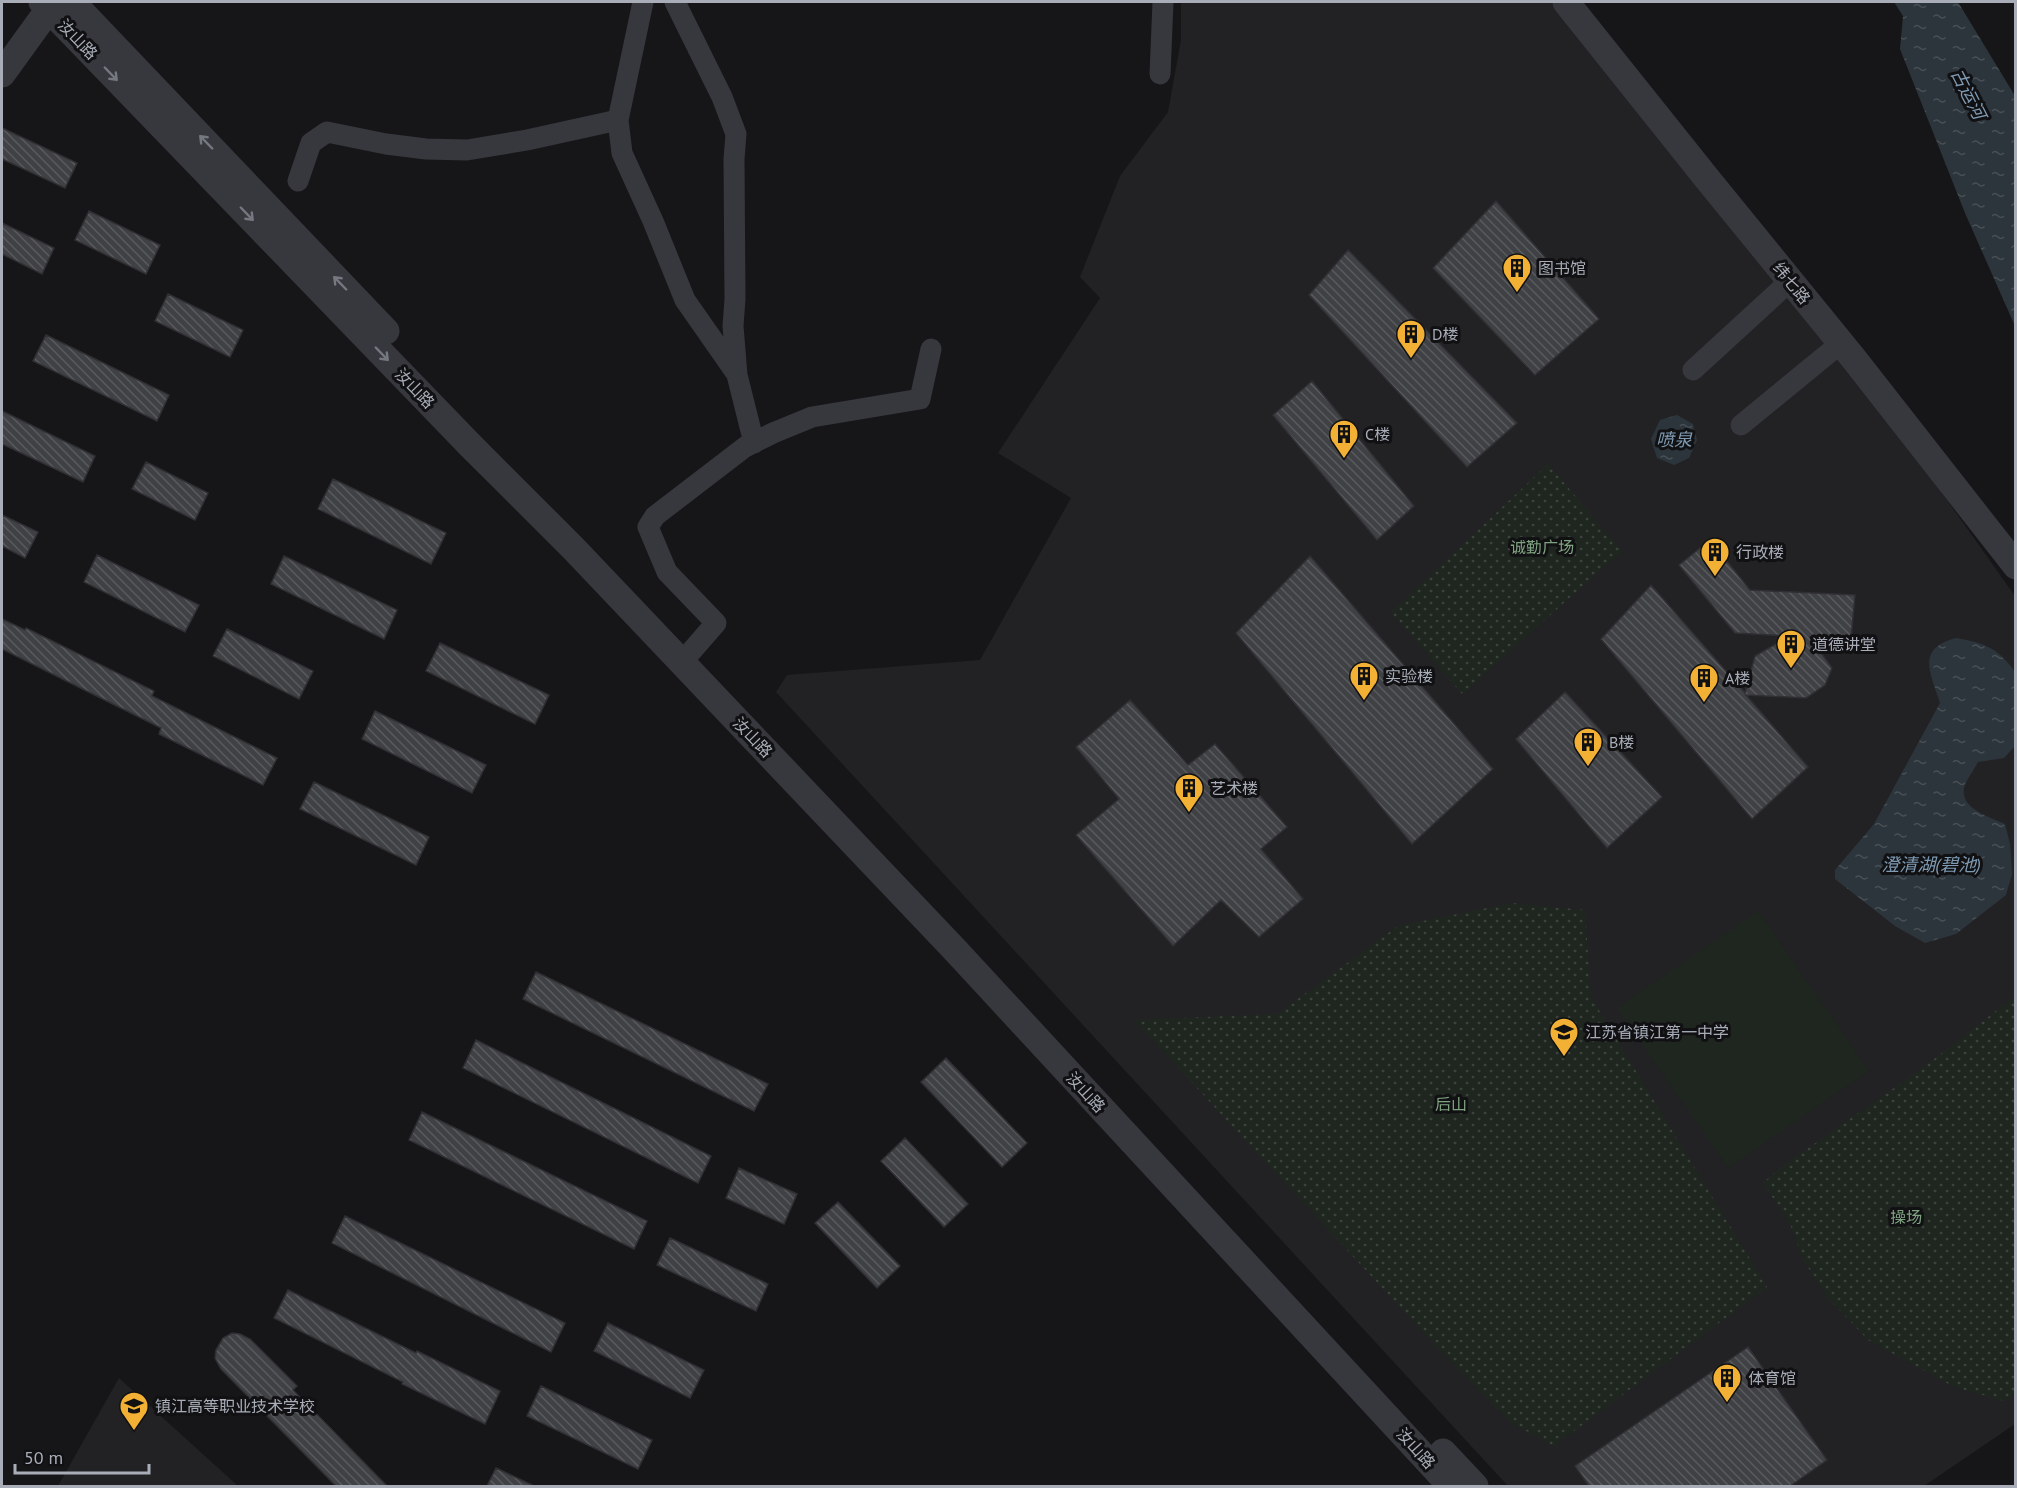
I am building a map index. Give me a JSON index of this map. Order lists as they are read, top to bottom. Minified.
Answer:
{"streets":{"street":["汝山路","纬七路"]},"water":["古运河","喷泉","澄清湖(碧池)"],"parks":["诚勤广场","后山","操场"],"places":{"building":["图书馆","D楼","C楼","行政楼","道德讲堂","实验楼","A楼","B楼","艺术楼","体育馆"],"school or university":["江苏省镇江第一中学","镇江高等职业技术学校"]},"scale_bar":"50 m"}
